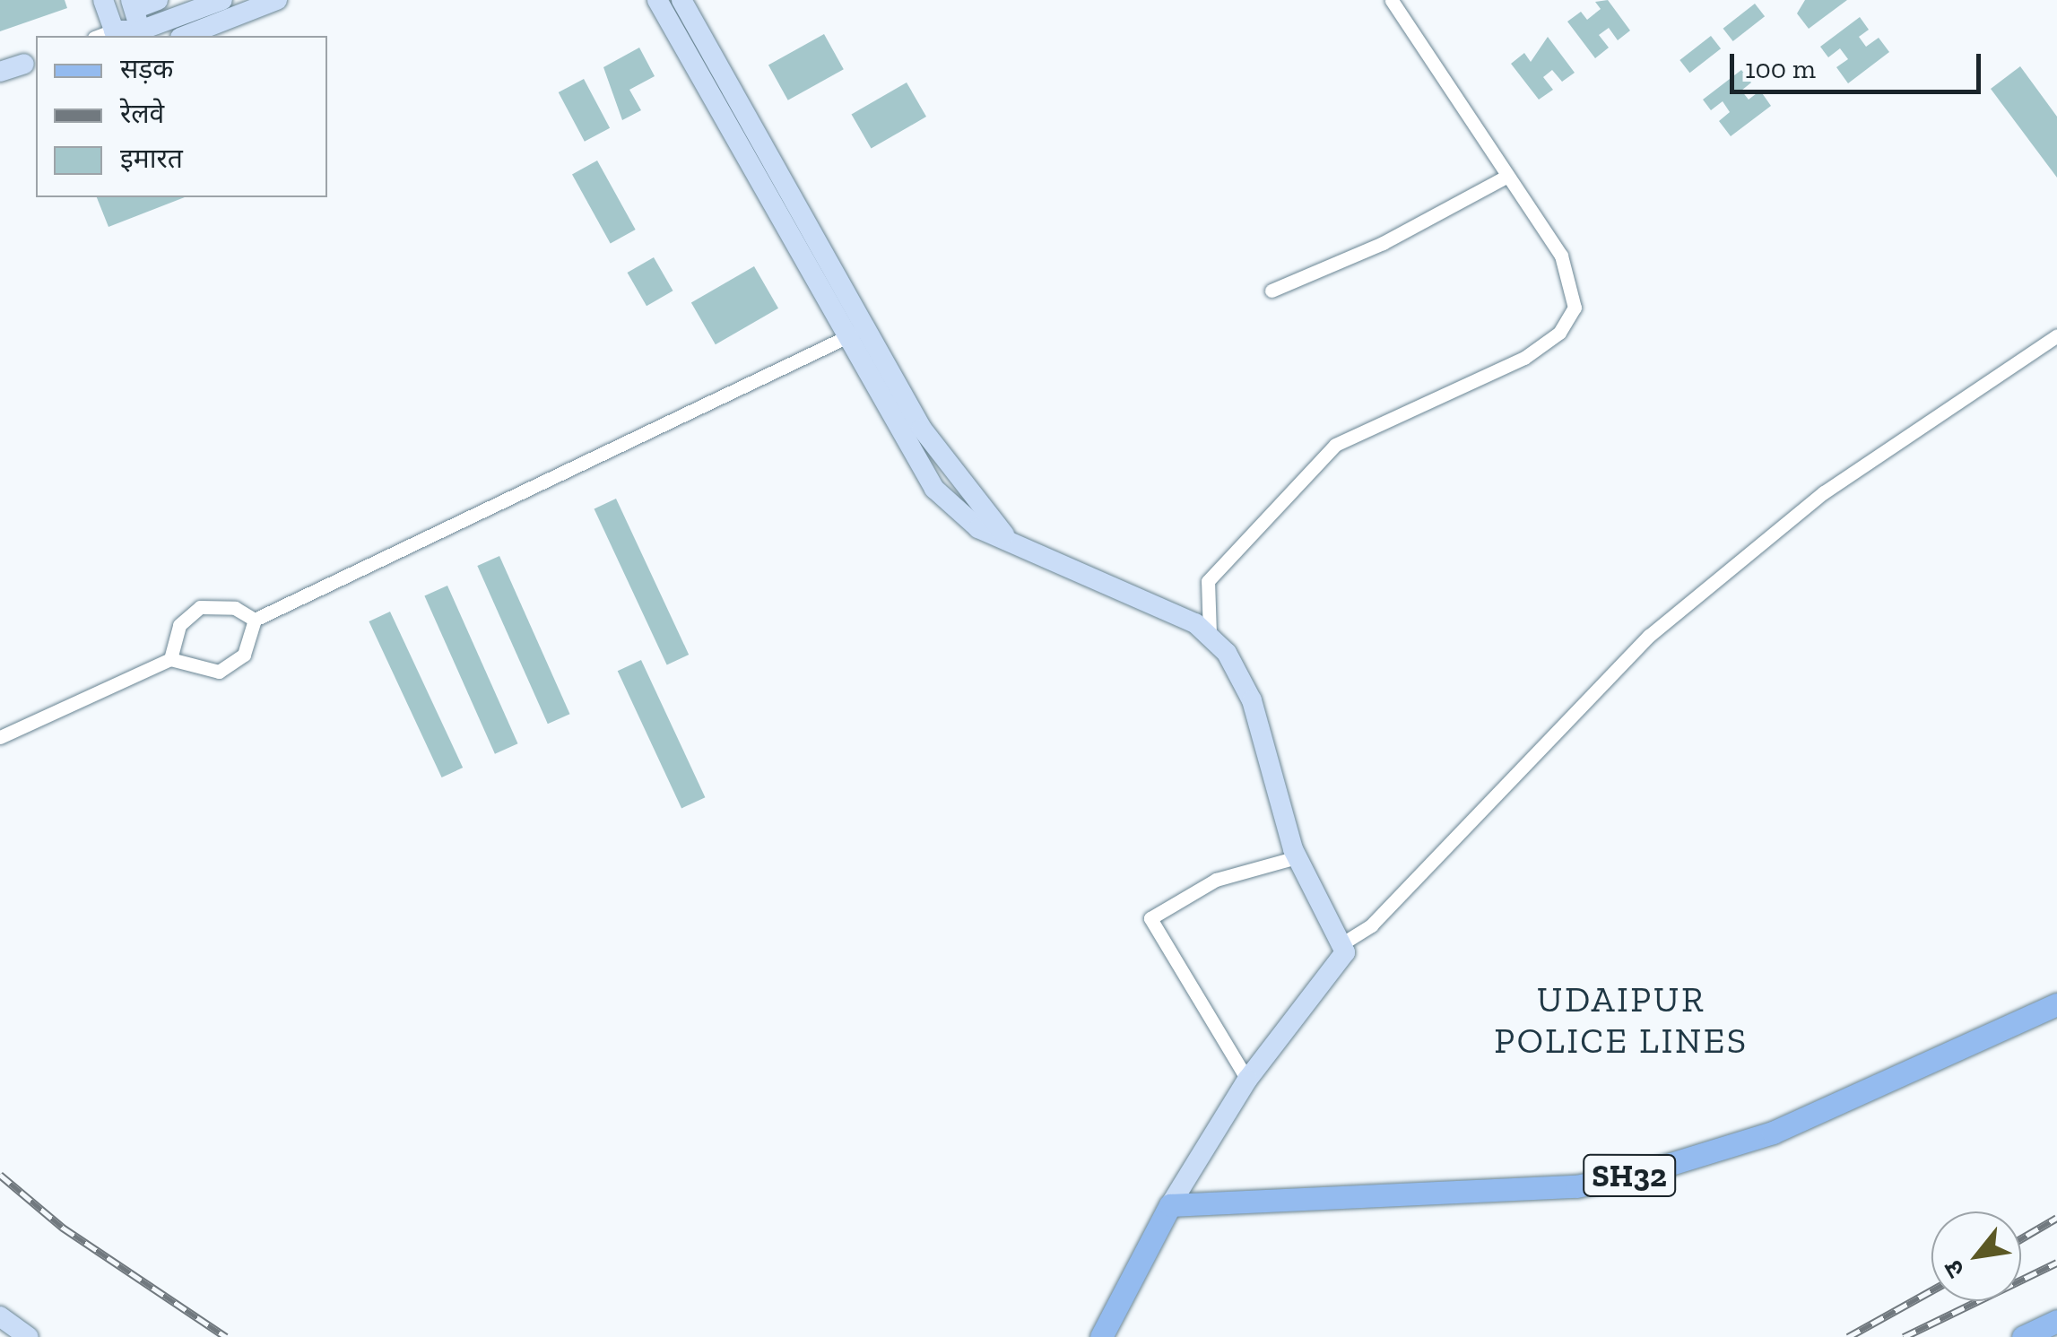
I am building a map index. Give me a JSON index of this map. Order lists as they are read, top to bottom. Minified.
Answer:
{"streets":{"main road":["SH32"]},"districts":["UDAIPUR POLICE LINES"],"legend":["सड़क","रेलवे","इमारत"],"scale_bar":"100 m","north":"bottom left"}
